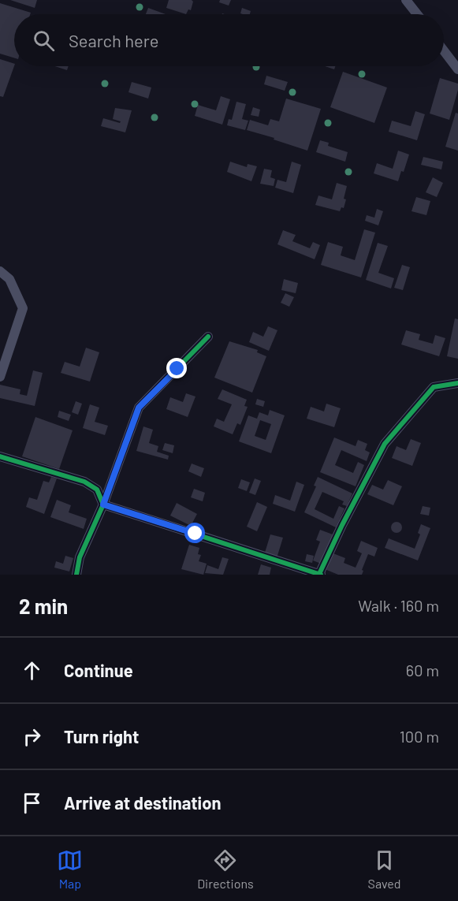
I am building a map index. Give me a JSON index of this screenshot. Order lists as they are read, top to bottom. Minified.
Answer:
{"page":{"search":"Search here","heading":["2 min","Walk · 160 m"],"list":[["Continue","60 m"],["Turn right","100 m"],"Arrive at destination"],"nav":["Map","Directions","Saved"]}}
